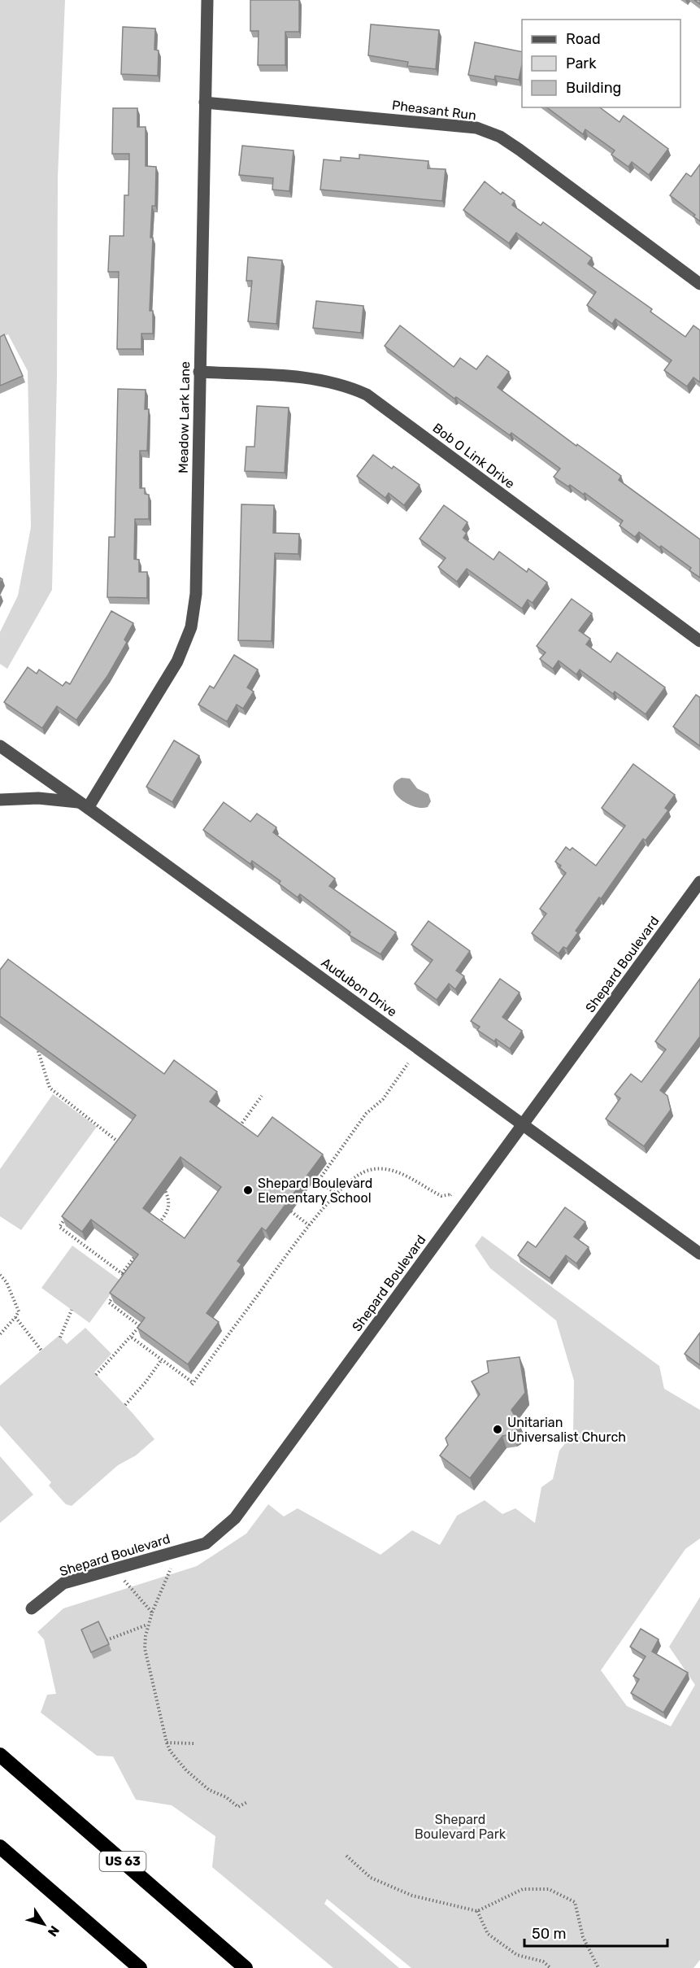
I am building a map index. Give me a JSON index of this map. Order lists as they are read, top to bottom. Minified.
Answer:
{"streets":{"highway":["US 63"],"street":["Pheasant Run","Meadow Lark Lane","Bob O Link Drive","Shepard Boulevard","Audubon Drive"]},"crossings":[["Pheasant Run","Meadow Lark Lane"],["Meadow Lark Lane","Bob O Link Drive"],["Meadow Lark Lane","Audubon Drive"],["Shepard Boulevard","Audubon Drive"]],"parks":["Shepard Boulevard Park"],"places":["Shepard Boulevard Elementary School","Unitarian Universalist Church"],"legend":["Road","Park","Building"],"scale_bar":"50 m","north":"bottom right"}
